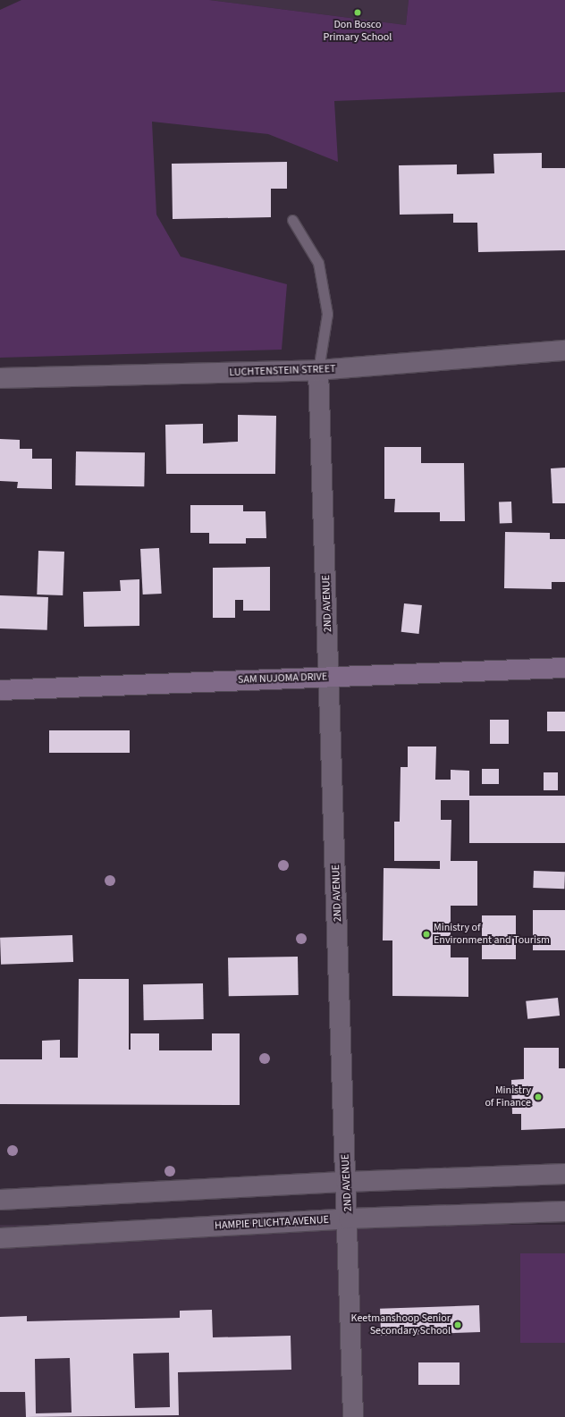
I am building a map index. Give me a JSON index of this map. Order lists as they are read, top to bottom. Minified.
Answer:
{"streets":{"main road":["SAM NUJOMA DRIVE"],"street":["LUCHTENSTEIN STREET","2ND AVENUE","HAMPIE PLICHTA AVENUE"]},"crossings":[["LUCHTENSTEIN STREET","2ND AVENUE"],["2ND AVENUE","SAM NUJOMA DRIVE"],["2ND AVENUE","HAMPIE PLICHTA AVENUE"]],"places":["Don Bosco Primary School","Ministry of Environment and Tourism","Ministry of Finance","Keetmanshoop Senior Secondary School"]}
